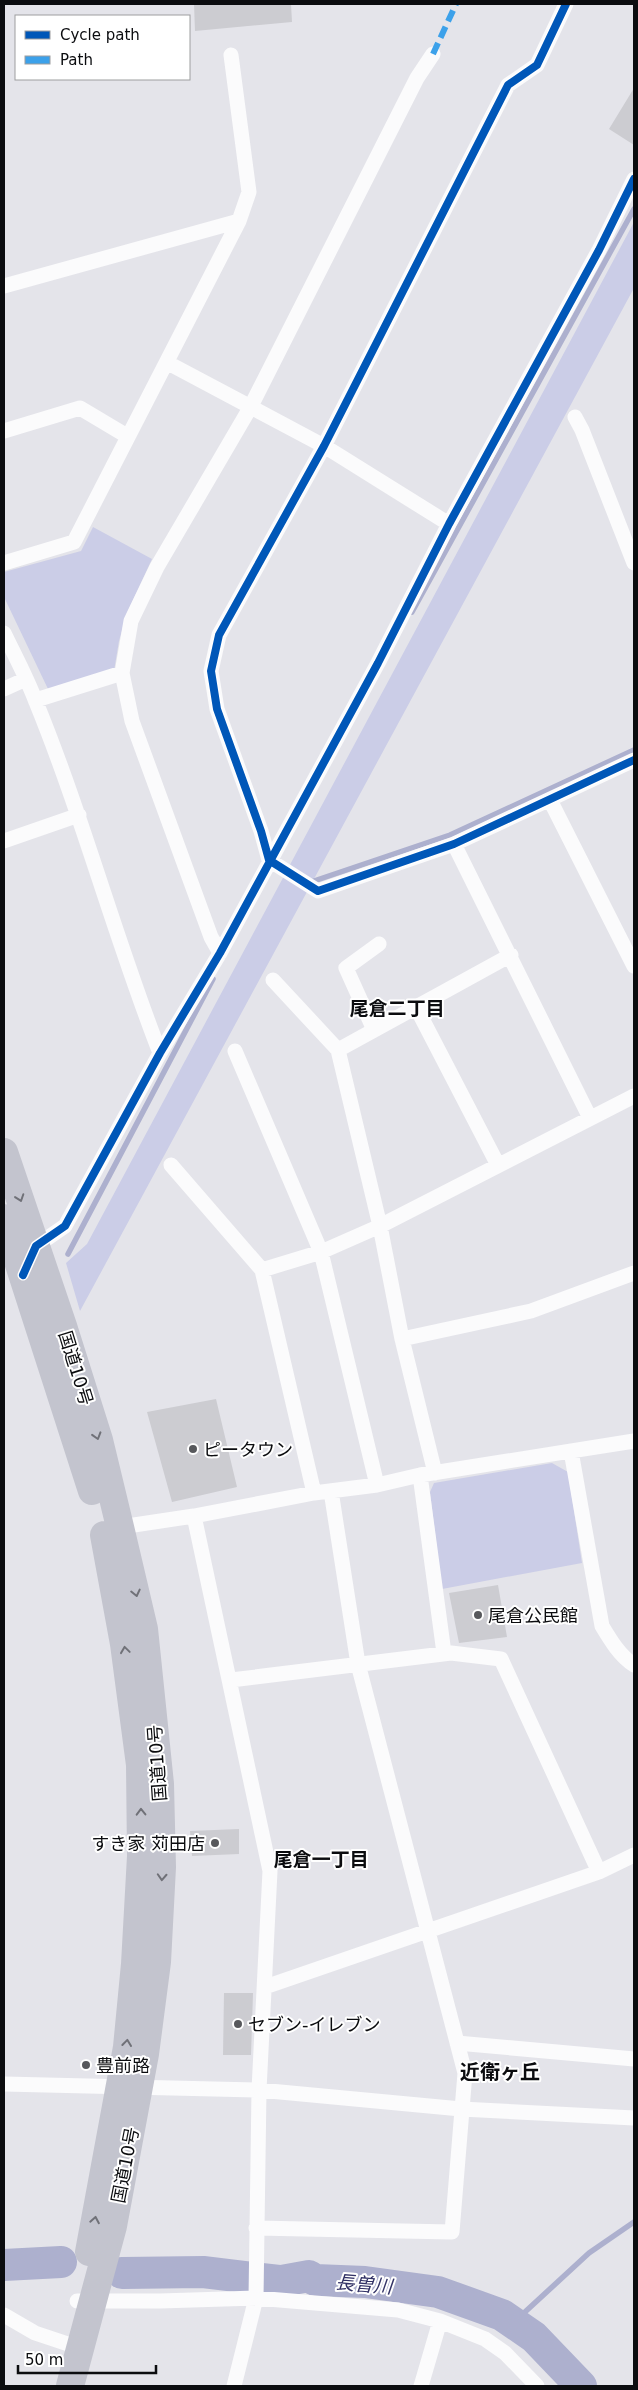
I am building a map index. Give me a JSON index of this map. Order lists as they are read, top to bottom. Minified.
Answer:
{"streets":{"highway":["国道10号"]},"districts":["尾倉二丁目","尾倉一丁目","近衛ヶ丘"],"water":["長曽川"],"places":["ピータウン","尾倉公民館","すき家 苅田店","セブン-イレブン","豊前路"],"legend":["Cycle path","Path"],"scale_bar":"50 m"}
